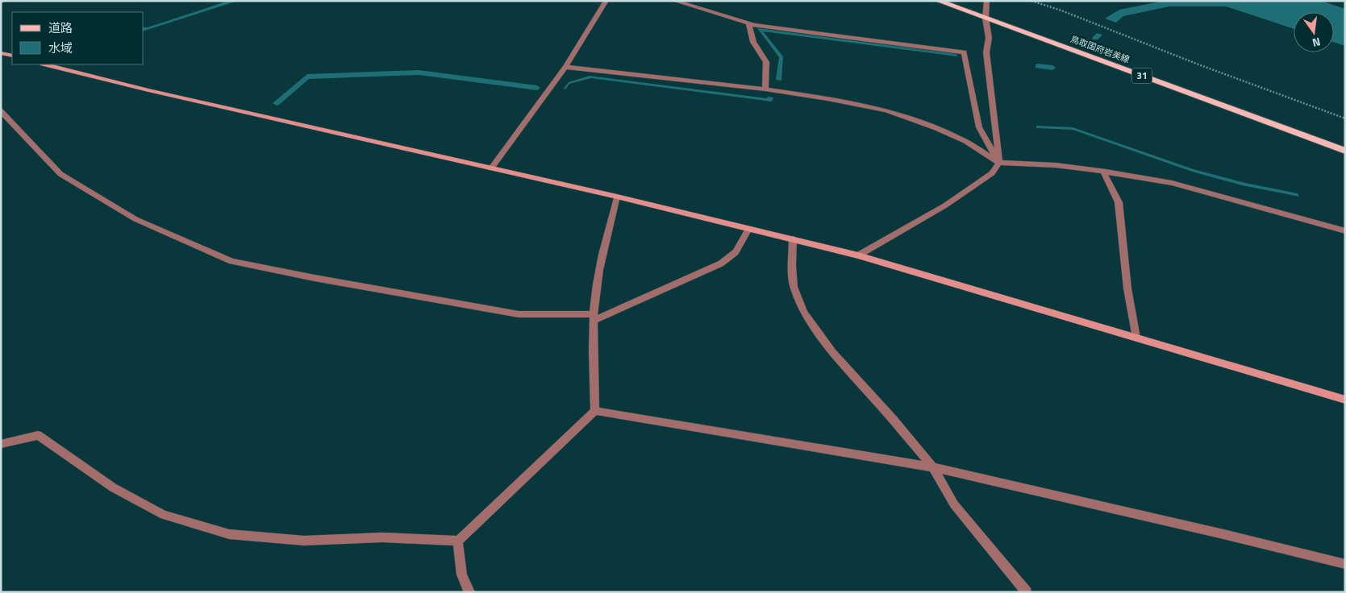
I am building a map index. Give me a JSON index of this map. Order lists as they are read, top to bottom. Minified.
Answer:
{"streets":{"main road":["鳥取国府岩美線","31"]},"legend":["道路","水域"],"north":"bottom"}
